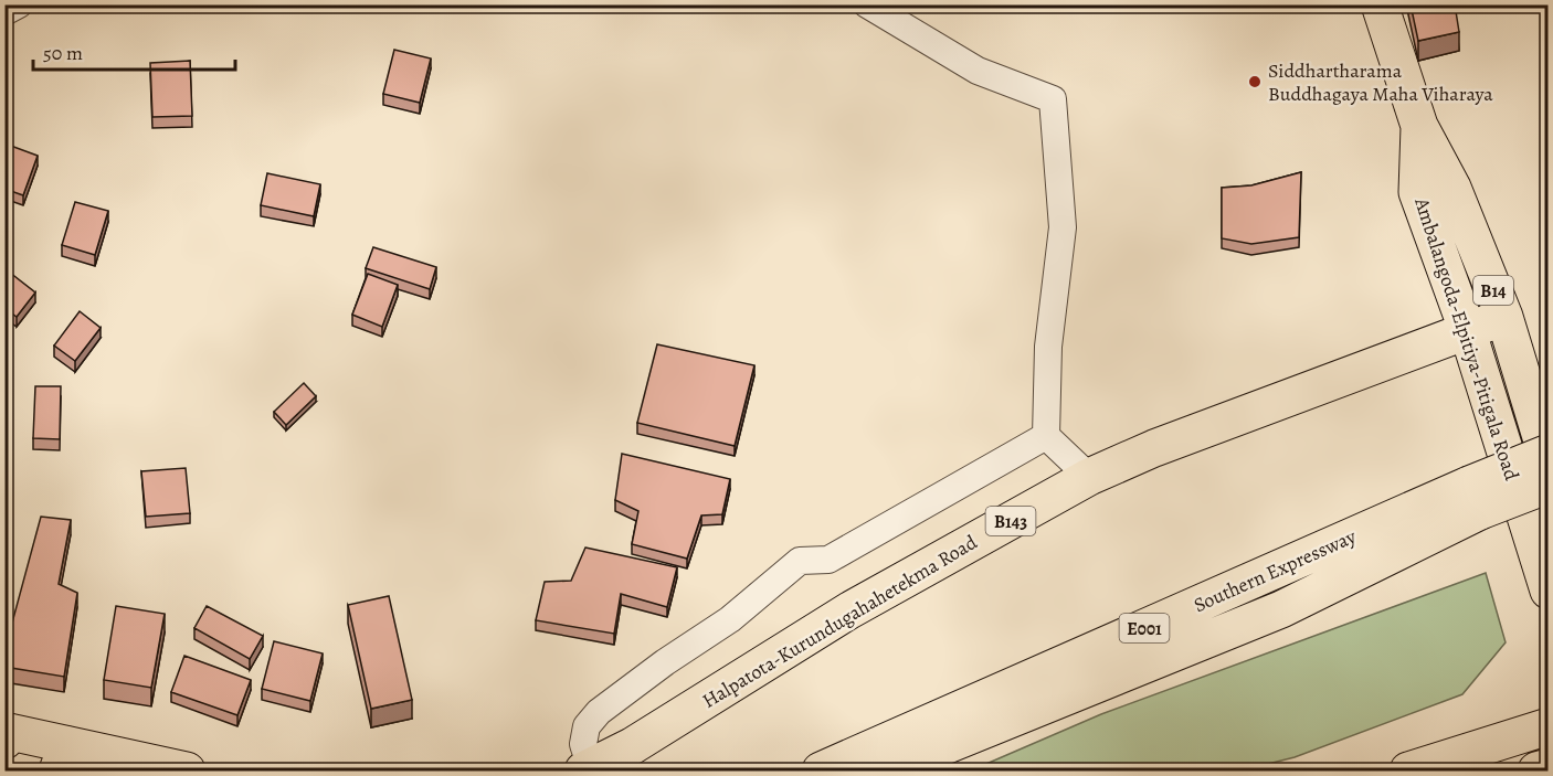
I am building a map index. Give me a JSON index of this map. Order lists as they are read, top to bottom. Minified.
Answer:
{"streets":{"main road":["B14","Ambalangoda-Elpitiya-Pitigala Road","B143","Southern Expressway","Halpatota-Kurundugahahetekma Road","E001"]},"crossings":[["B14","Ambalangoda-Elpitiya-Pitigala Road"],["Ambalangoda-Elpitiya-Pitigala Road","Halpatota-Kurundugahahetekma Road"]],"places":["Siddhartharama Buddhagaya Maha Viharaya"],"scale_bar":"50 m"}
